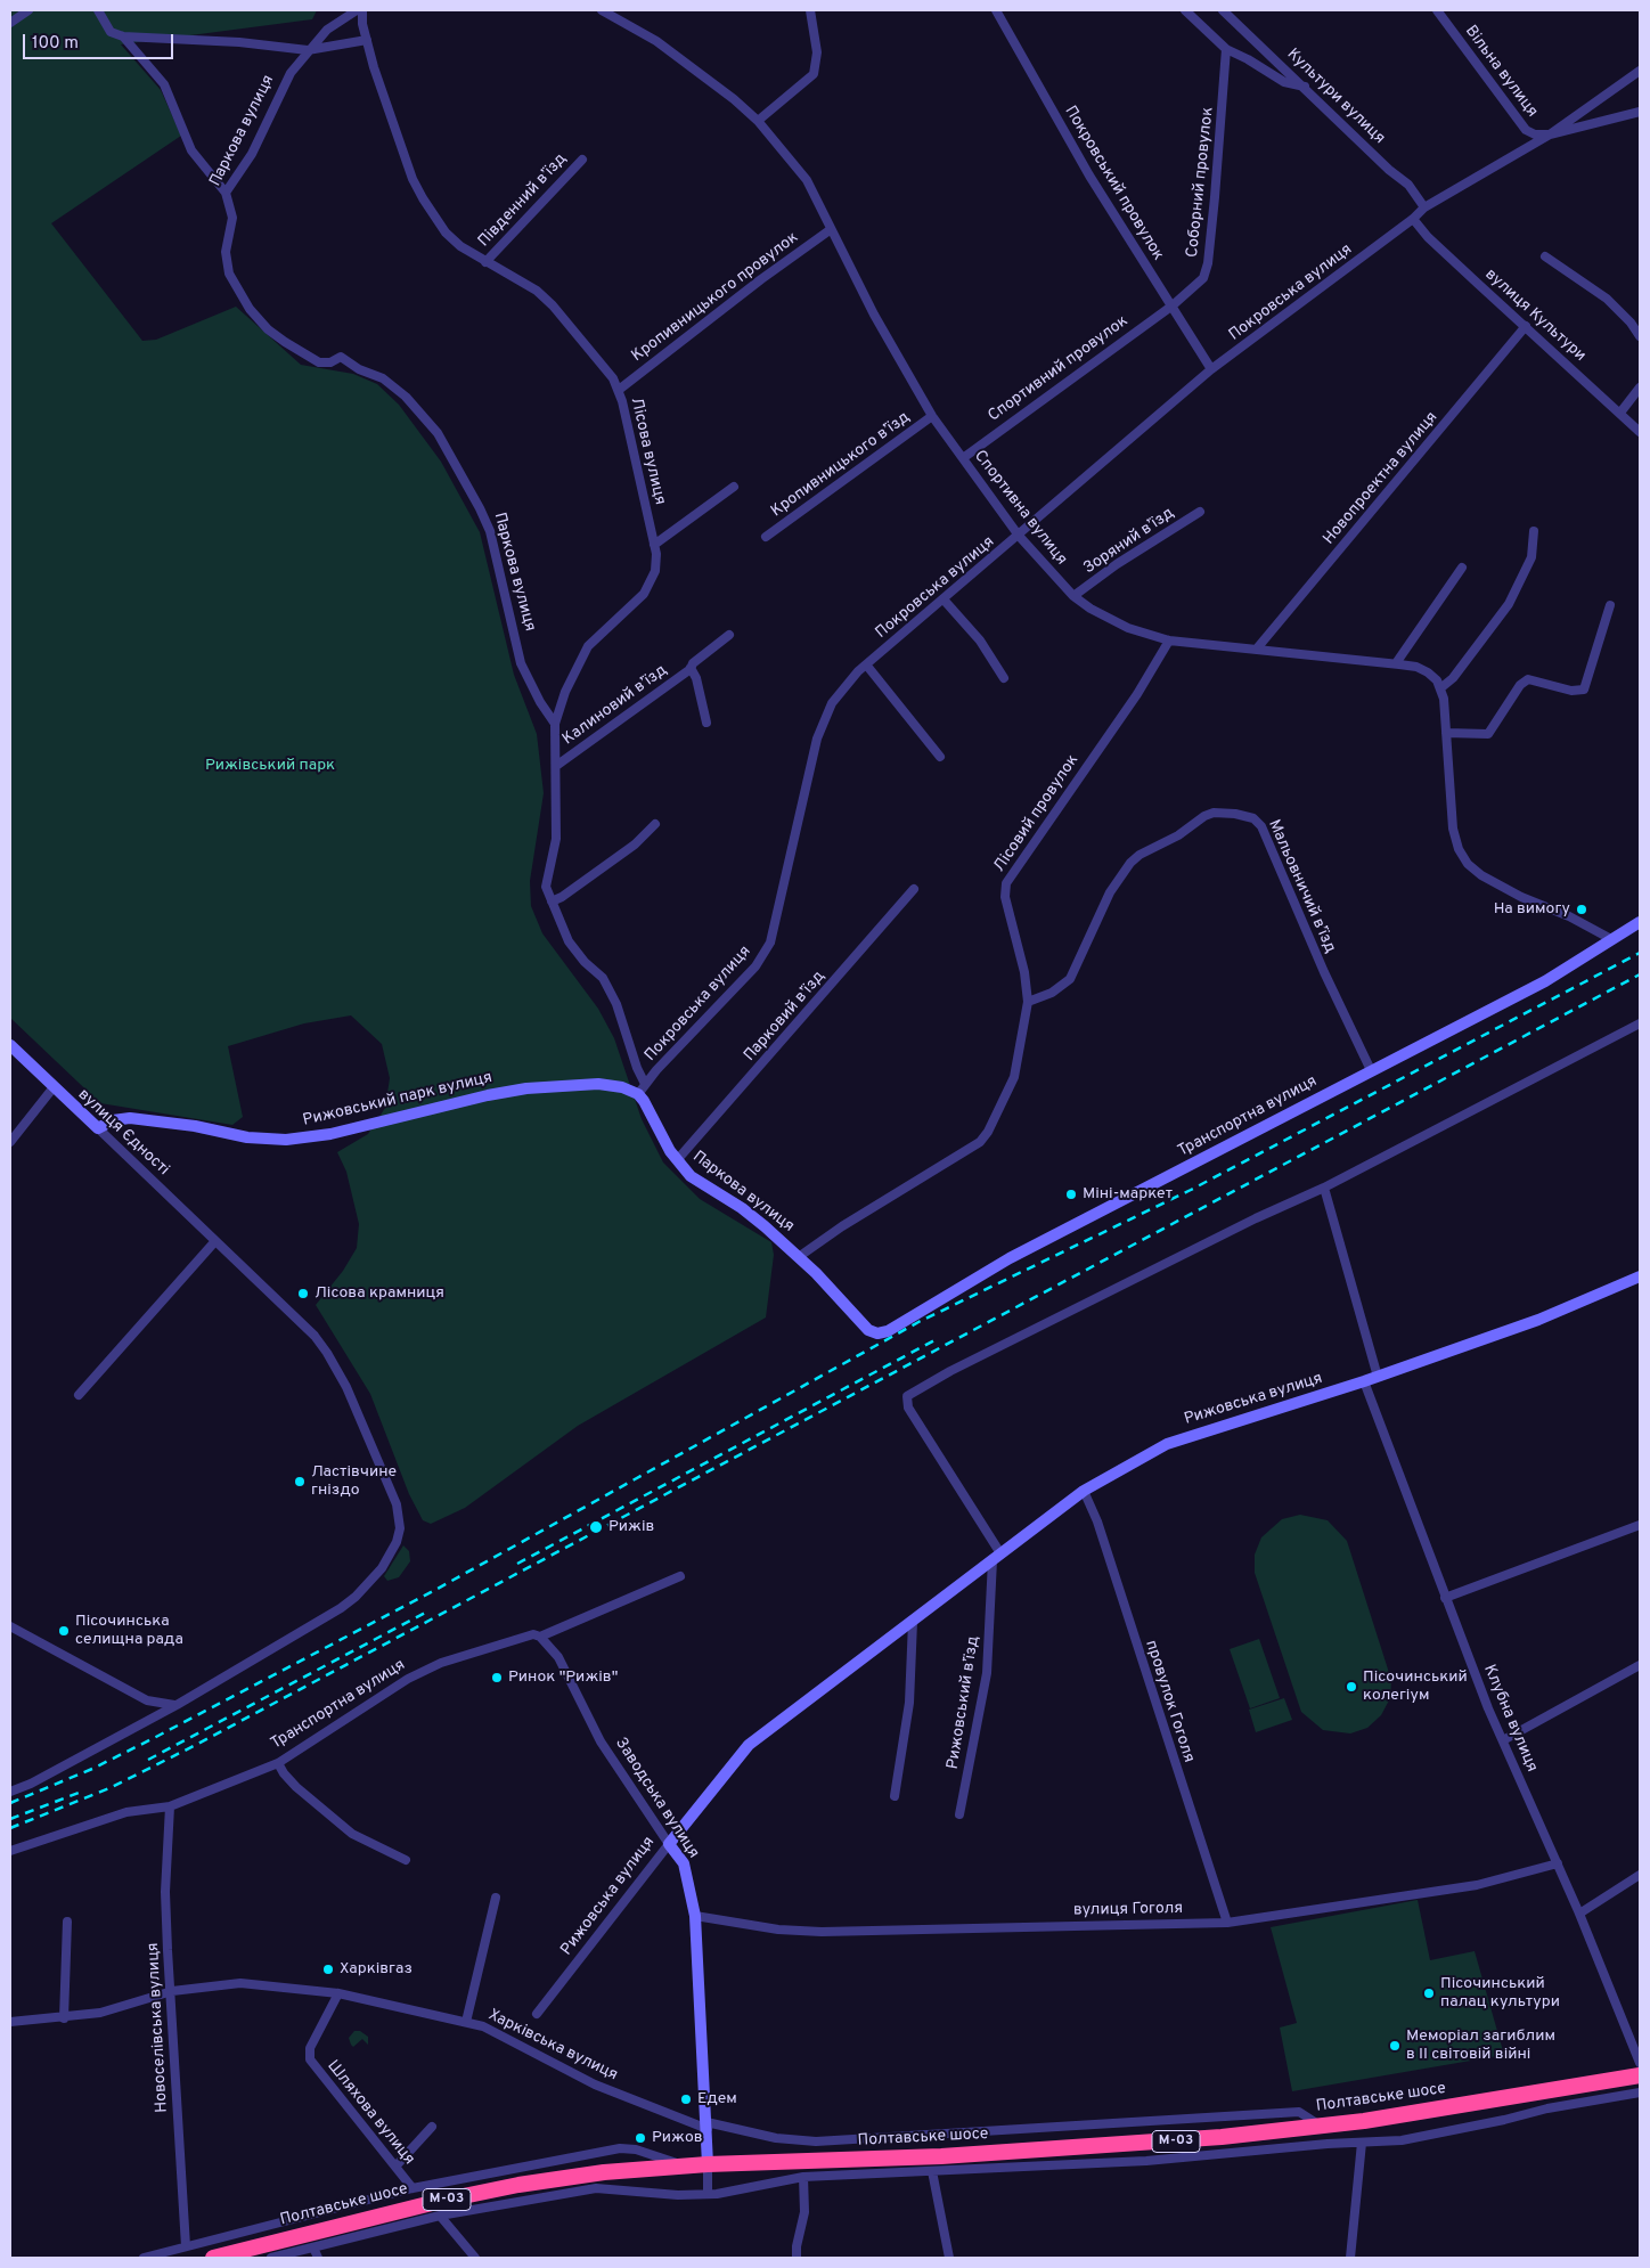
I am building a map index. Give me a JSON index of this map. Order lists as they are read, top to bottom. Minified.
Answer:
{"streets":{"highway":["Полтавське шосе","М-03"],"street":["Вільна вулиця","Культури вулиця","Паркова вулиця","Соборний провулок","Покровський провулок","Південний в’їзд","Покровська вулиця","Кропивницького провулок","вулиця Культури","Спортивний провулок","Лісова вулиця","Кропивницького в’їзд","Новопроектна вулиця","Спортивна вулиця","Зоряний в’їзд","Калиновий в’їзд","Лісовий провулок","Мальовничий в’їзд","Парковий в’їзд","Рижовський парк вулиця","Транспортна вулиця","вулиця Єдності","Рижовська вулиця","провулок Гоголя","Рижовський в’їзд","Клубна вулиця","Заводська вулиця","вулиця Гоголя","Новоселівська вулиця","Харківська вулиця","Шляхова вулиця"]},"crossings":[["Вільна вулиця","Покровська вулиця"],["Культури вулиця","Покровська вулиця"],["Паркова вулиця","Покровська вулиця"],["Паркова вулиця","Лісова вулиця"],["Паркова вулиця","Лісовий провулок"],["Паркова вулиця","Парковий в’їзд"],["Паркова вулиця","Рижовський парк вулиця"],["Паркова вулиця","Транспортна вулиця"],["Соборний провулок","Покровський провулок"],["Соборний провулок","Спортивний провулок"],["Покровський провулок","Покровська вулиця"],["Покровський провулок","Спортивний провулок"],["Південний в’їзд","Лісова вулиця"],["Покровська вулиця","вулиця Культури"],["Покровська вулиця","Спортивна вулиця"],["Покровська вулиця","Рижовський парк вулиця"],["Кропивницького провулок","Лісова вулиця"],["Кропивницького провулок","Спортивна вулиця"],["вулиця Культури","Новопроектна вулиця"],["Спортивний провулок","Спортивна вулиця"],["Кропивницького в’їзд","Спортивна вулиця"],["Новопроектна вулиця","Спортивна вулиця"],["Спортивна вулиця","Зоряний в’їзд"],["Спортивна вулиця","Лісовий провулок"],["Лісовий провулок","Мальовничий в’їзд"],["Мальовничий в’їзд","Транспортна вулиця"],["Рижовський парк вулиця","вулиця Єдності"],["Транспортна вулиця","Заводська вулиця"],["Транспортна вулиця","Новоселівська вулиця"],["Рижовська вулиця","провулок Гоголя"],["Рижовська вулиця","Рижовський в’їзд"],["Рижовська вулиця","Клубна вулиця"],["Рижовська вулиця","Заводська вулиця"],["провулок Гоголя","вулиця Гоголя"],["Клубна вулиця","вулиця Гоголя"],["Заводська вулиця","вулиця Гоголя"],["Заводська вулиця","Харківська вулиця"],["Заводська вулиця","Полтавське шосе"],["Новоселівська вулиця","Харківська вулиця"],["Харківська вулиця","Полтавське шосе"],["Харківська вулиця","Шляхова вулиця"]],"parks":["Рижівський парк"],"places":["На вимогу","Міні-маркет","Лісова крамниця","Ластівчине гніздо","Рижів","Пісочинська селищна рада","Ринок \"Рижів\"","Пісочинський колегіум","Харківгаз","Пісочинський палац культури","Меморіал загиблим в II світовій війні","Едем","Рижов"],"scale_bar":"100 m"}
